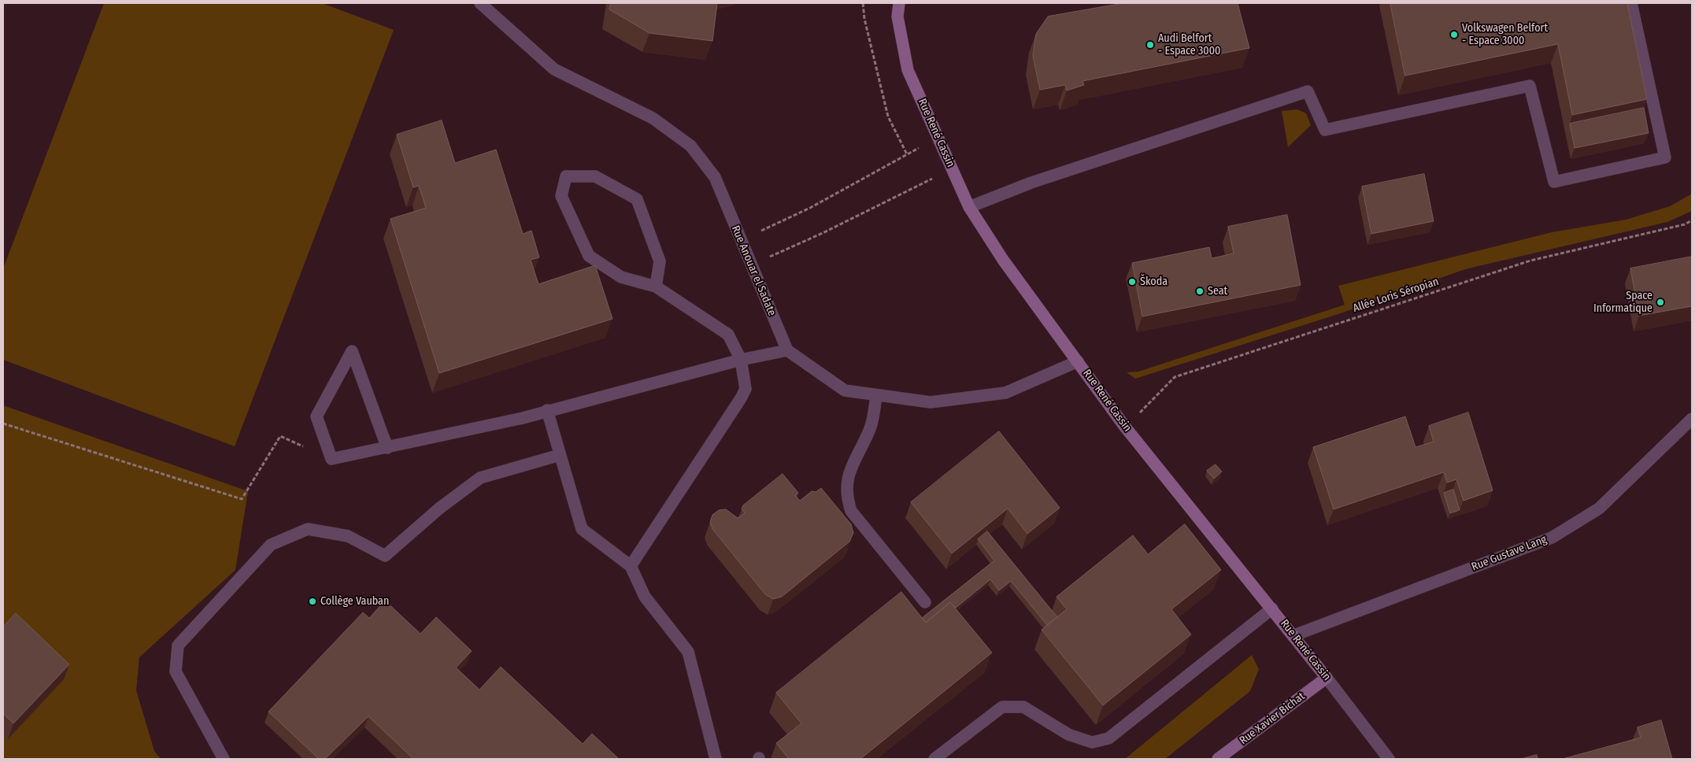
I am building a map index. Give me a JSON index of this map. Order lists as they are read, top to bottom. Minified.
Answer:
{"streets":{"main road":["Rue René Cassin","Rue Xavier Bichat"],"street":["Rue Anouar el Sadate","Rue Gustave Lang"],"path":["Allée Loris Séropian"]},"crossings":[["Rue René Cassin","Allée Loris Séropian"],["Rue René Cassin","Rue Gustave Lang"],["Rue René Cassin","Rue Xavier Bichat"]],"places":["Volkswagen Belfort - Espace 3000","Audi Belfort - Espace 3000","Škoda","Seat","Space Informatique","Collège Vauban"]}
